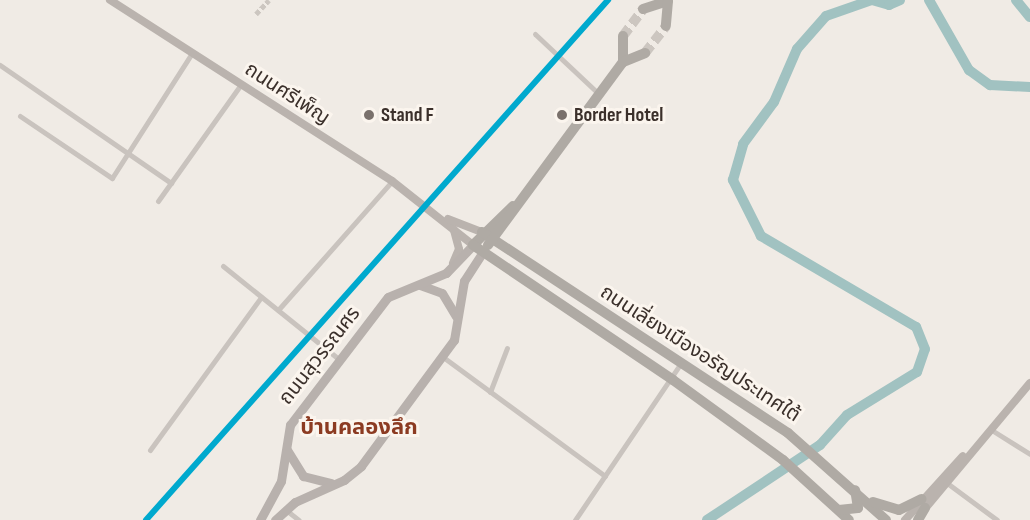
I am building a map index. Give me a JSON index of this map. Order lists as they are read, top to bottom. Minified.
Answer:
{"streets":{"highway":["ถนนเลี่ยงเมืองอรัญประเทศใต้","ถนนสุวรรณศร"],"main road":["ถนนศรีเพ็ญ"]},"crossings":[["ถนนศรีเพ็ญ","ถนนเลี่ยงเมืองอรัญประเทศใต้"],["ถนนศรีเพ็ญ","ถนนสุวรรณศร"],["ถนนเลี่ยงเมืองอรัญประเทศใต้","ถนนสุวรรณศร"]],"districts":["บ้านคลองลึก"],"places":["Stand F","Border Hotel"]}
